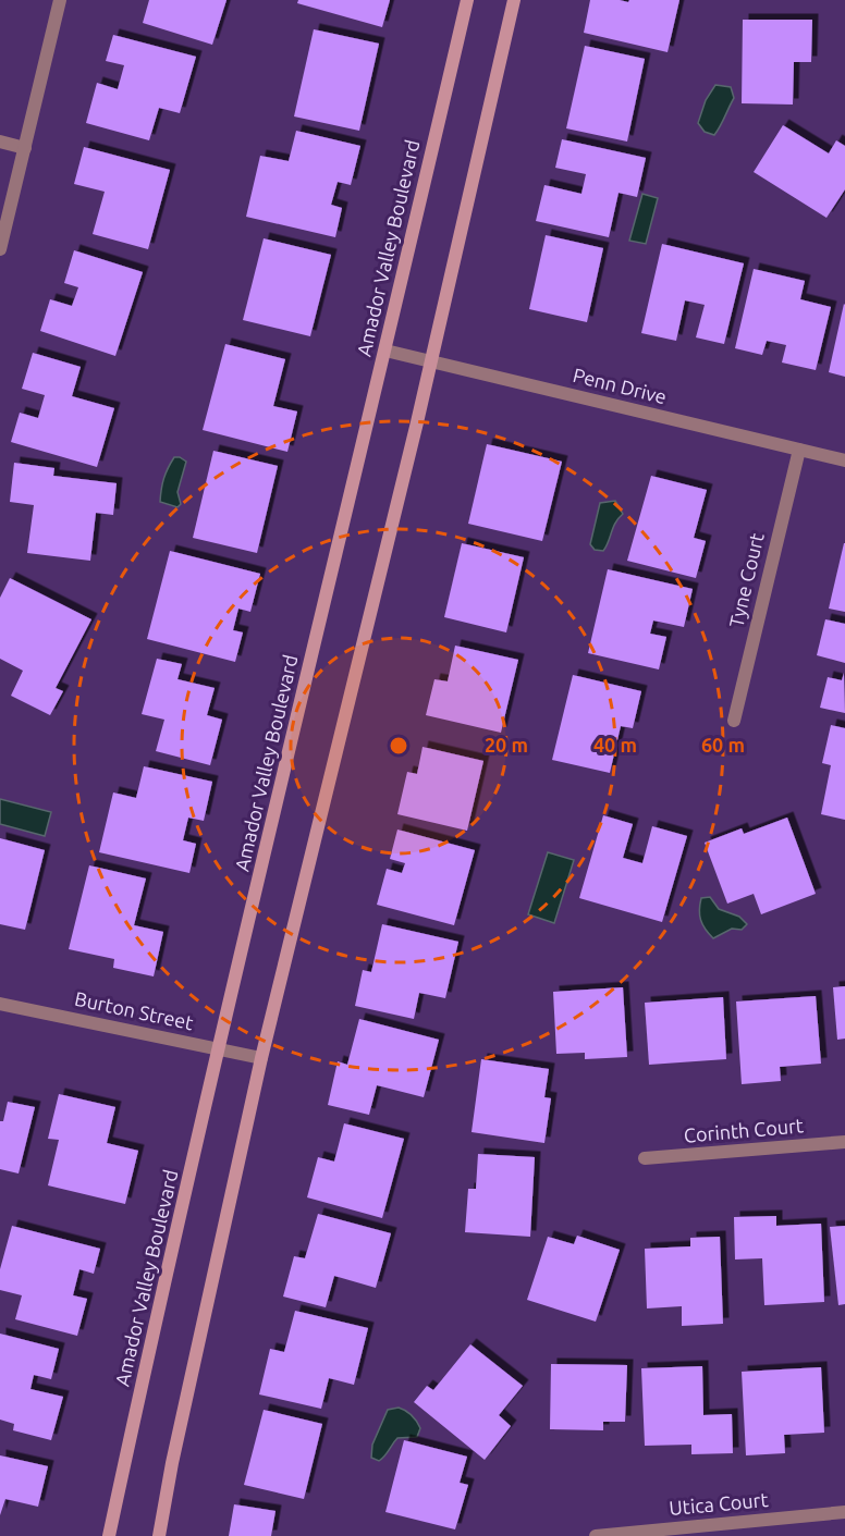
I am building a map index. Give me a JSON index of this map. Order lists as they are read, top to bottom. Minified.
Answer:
{"streets":{"street":["Amador Valley Boulevard","Penn Drive","Tyne Court","Burton Street","Corinth Court","Utica Court"]},"crossings":[["Amador Valley Boulevard","Penn Drive"],["Amador Valley Boulevard","Burton Street"],["Penn Drive","Tyne Court"]],"rings":["20 m","40 m","60 m"]}
